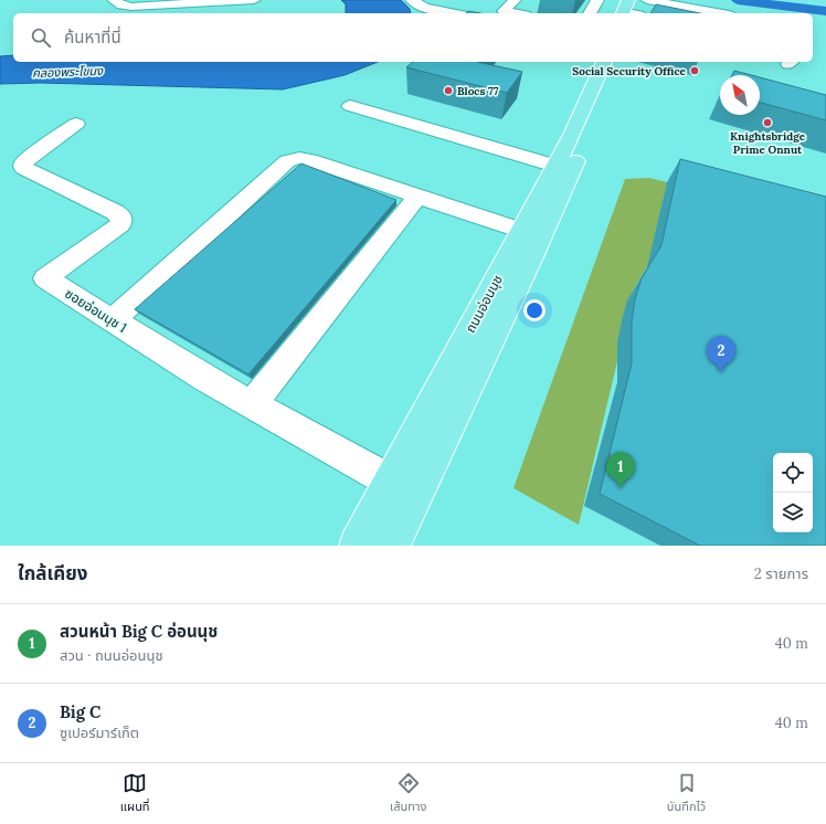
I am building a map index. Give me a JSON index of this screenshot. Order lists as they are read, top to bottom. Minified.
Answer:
{"streets":{"main road":["ถนนอ่อนนุช"],"street":["ซอยอ่อนนุช 1"]},"crossings":[["ถนนอ่อนนุช","ซอยอ่อนนุช 1"]],"water":["คลองพระโขนง"],"places":["Social Security Office","Blocs 77","Knightsbridge Prime Onnut"],"north":"top left","page":{"search":"ค้นหาที่นี่","pins":["2","1"],"heading":["ใกล้เคียง","2 รายการ"],"list":[{"mark":"1","name":"สวนหน้า Big C อ่อนนุช","note":"สวน · ถนนอ่อนนุช","value":"40 m"},{"mark":"2","name":"Big C","note":"ซูเปอร์มาร์เก็ต","value":"40 m"}],"nav":["แผนที่","เส้นทาง","บันทึกไว้"]}}
